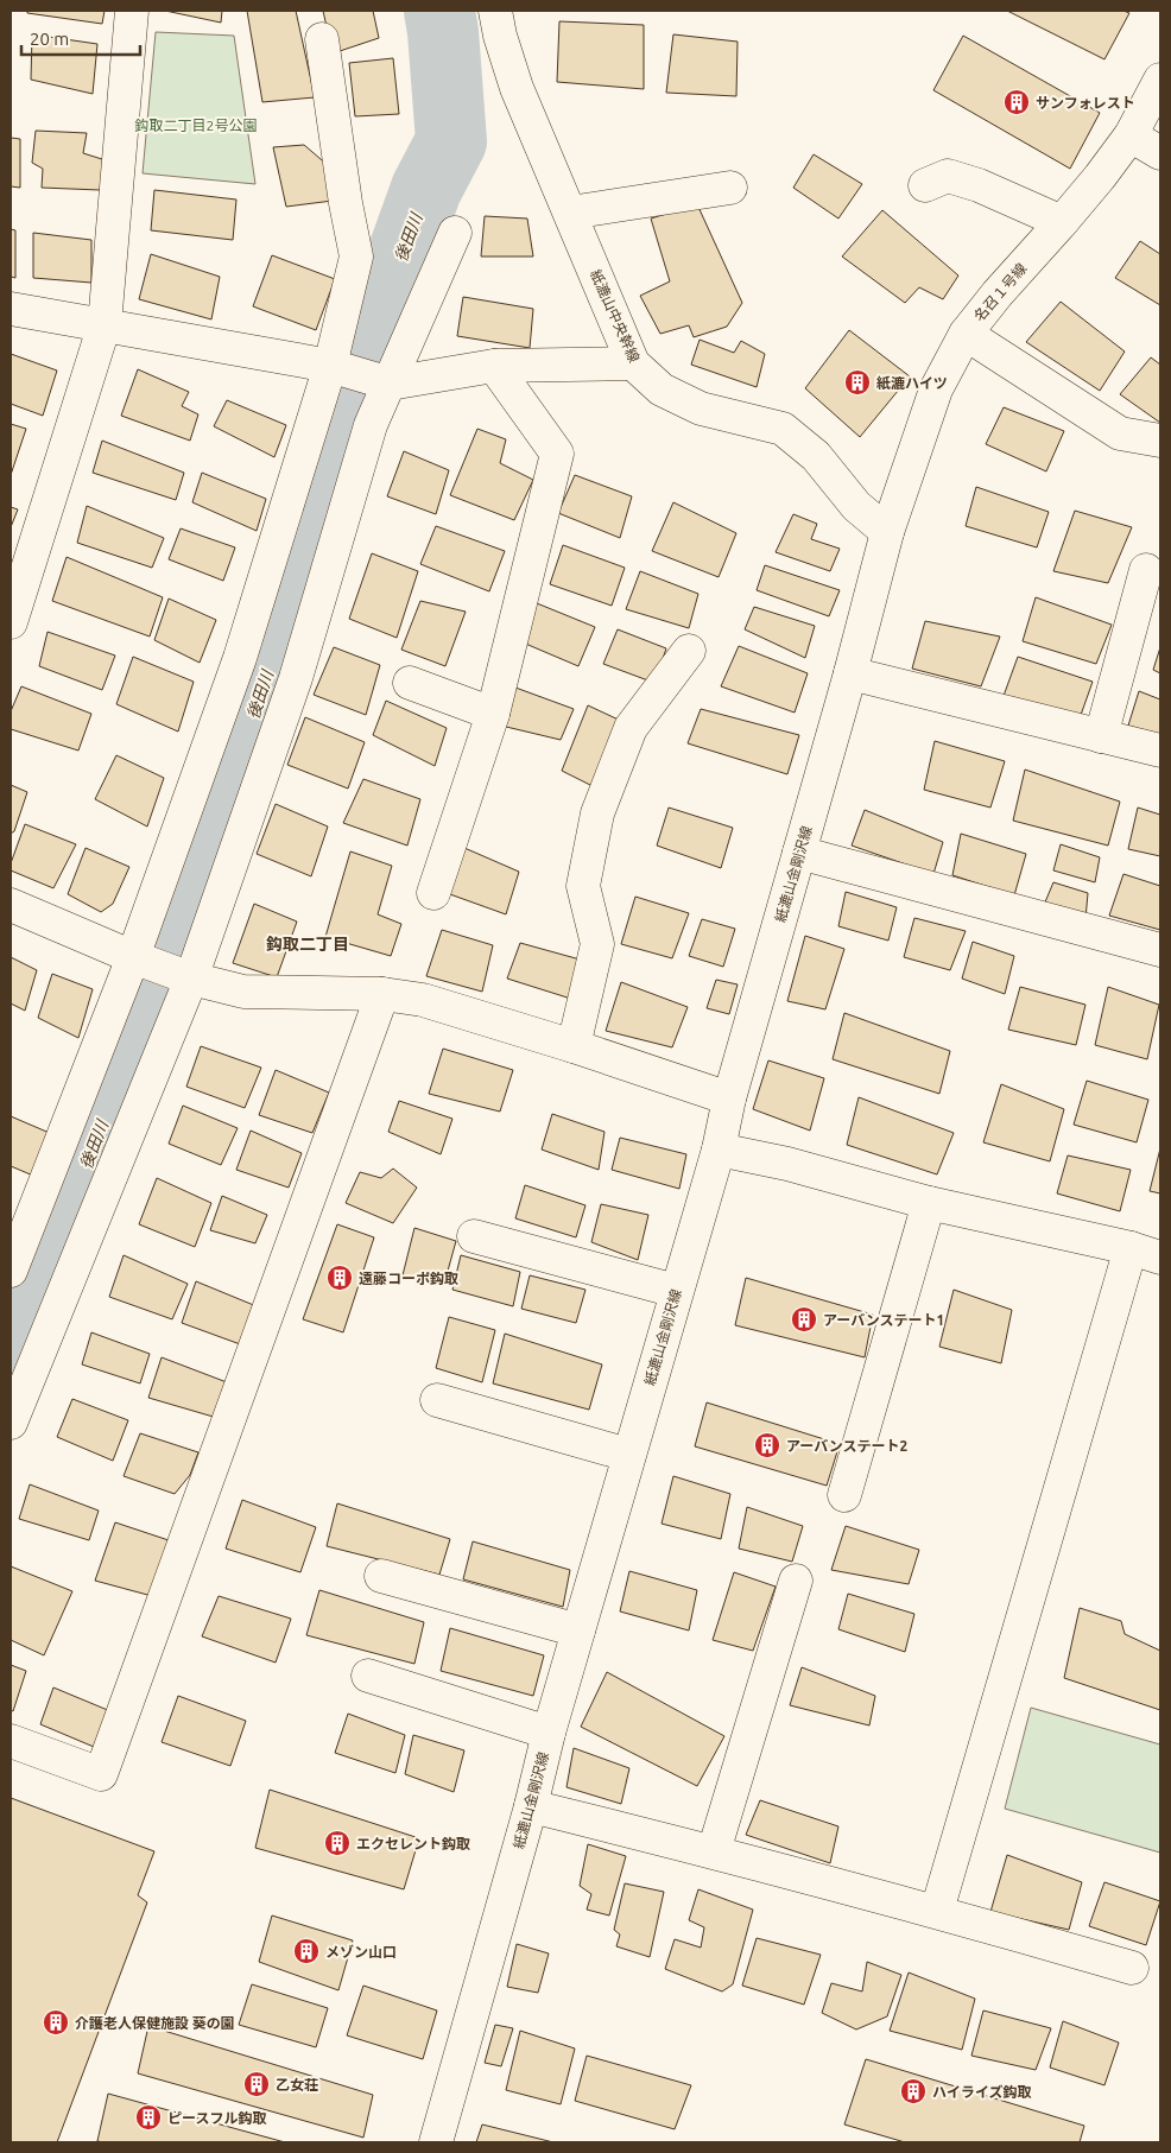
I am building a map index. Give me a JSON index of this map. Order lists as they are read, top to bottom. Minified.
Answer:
{"streets":{"street":["名召１号線","紙漉山中央幹線","紙漉山金剛沢線"]},"crossings":[["名召１号線","紙漉山中央幹線"],["名召１号線","紙漉山金剛沢線"],["紙漉山中央幹線","紙漉山金剛沢線"]],"districts":["鈎取二丁目"],"water":["後田川"],"parks":["鈎取二丁目2号公園"],"places":{"building":["サンフォレスト","紙漉ハイツ","遠藤コーポ鈎取","アーバンステート1","アーバンステート2","エクセレント鈎取","メゾン山口","介護老人保健施設 葵の園","乙女荘","ハイライズ鈎取","ピースフル鈎取"]},"scale_bar":"20 m"}
